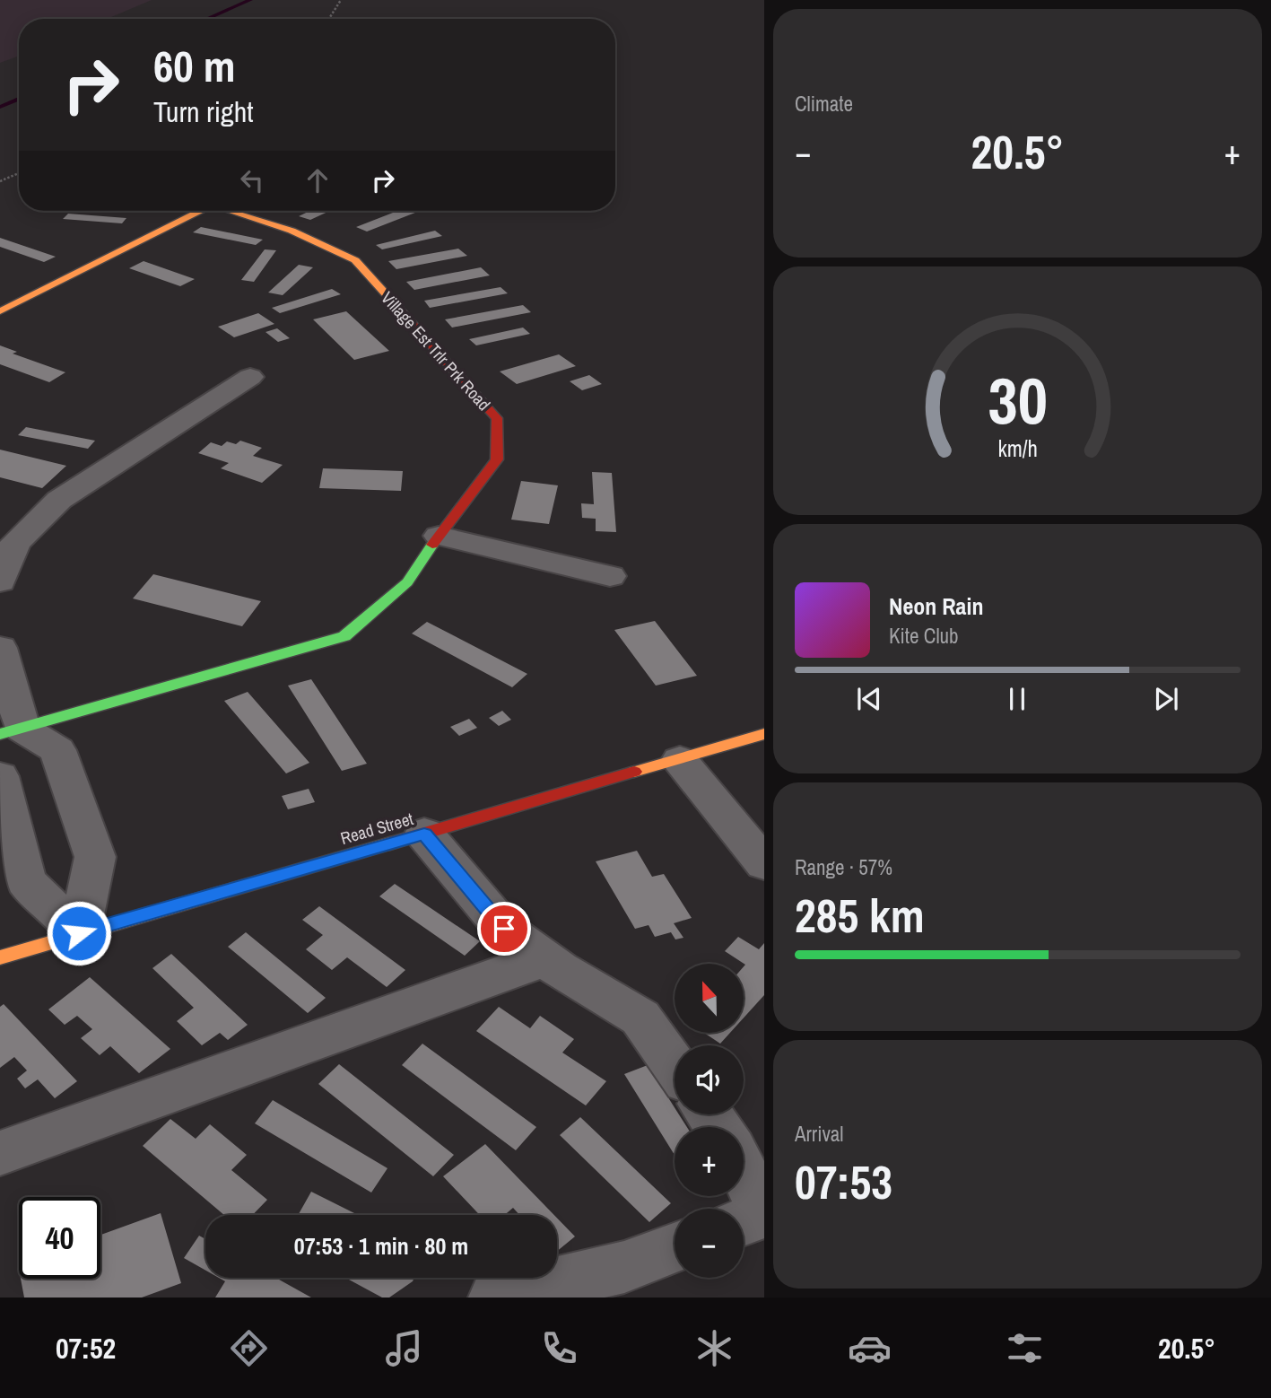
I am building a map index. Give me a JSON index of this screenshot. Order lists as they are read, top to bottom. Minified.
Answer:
{"streets":{"street":["Village Est Trlr Prk Road","Read Street"]},"north":"top","page":{"tile":["Climate",["Range · 57%","285 km"],["Arrival","07:53"]],"turn":["60 m","Turn right"],"heat":["−","20.5°","+"],"song":["Neon Rain","Kite Club"],"map_buttons":["+","−"],"limit":"40","trip":"07:53 · 1 min · 80 m","tabs":["07:52","20.5°"],"gauge":["30","km/h"]}}
